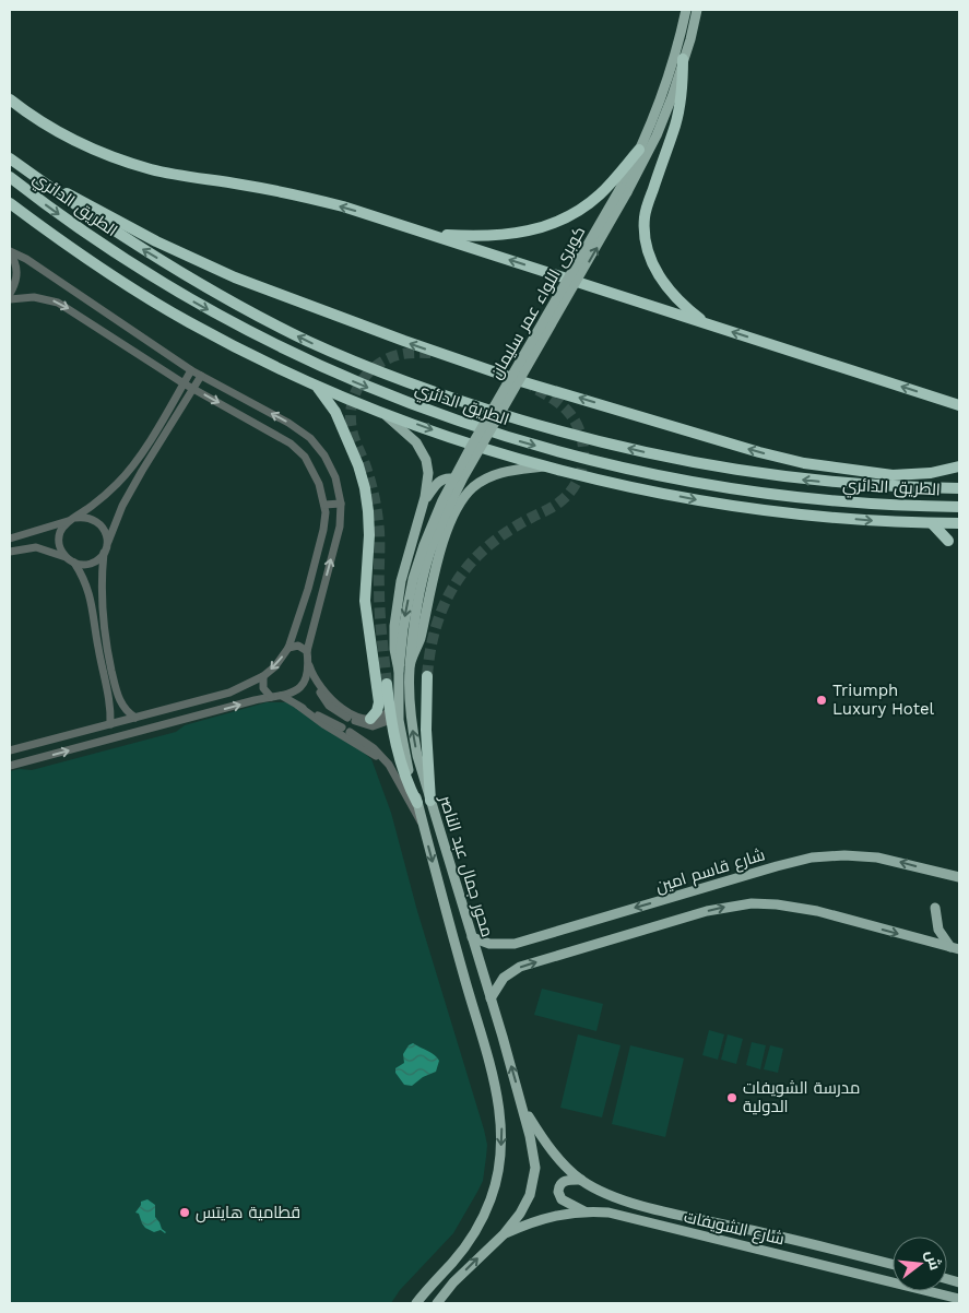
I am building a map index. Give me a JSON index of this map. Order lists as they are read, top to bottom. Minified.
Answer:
{"streets":{"highway":["الطريق الدائري"],"main road":["كوبرى اللواء عمر سليمان","محور جمال عبد الناصر","شارع قاسم امين","شارع الشويفات"]},"crossings":[["الطريق الدائري","محور جمال عبد الناصر"],["كوبرى اللواء عمر سليمان","محور جمال عبد الناصر"],["محور جمال عبد الناصر","شارع قاسم امين"],["محور جمال عبد الناصر","شارع الشويفات"]],"places":["Triumph Luxury Hotel","مدرسة الشويفات الدولية","قطامية هايتس"],"north":"right"}
